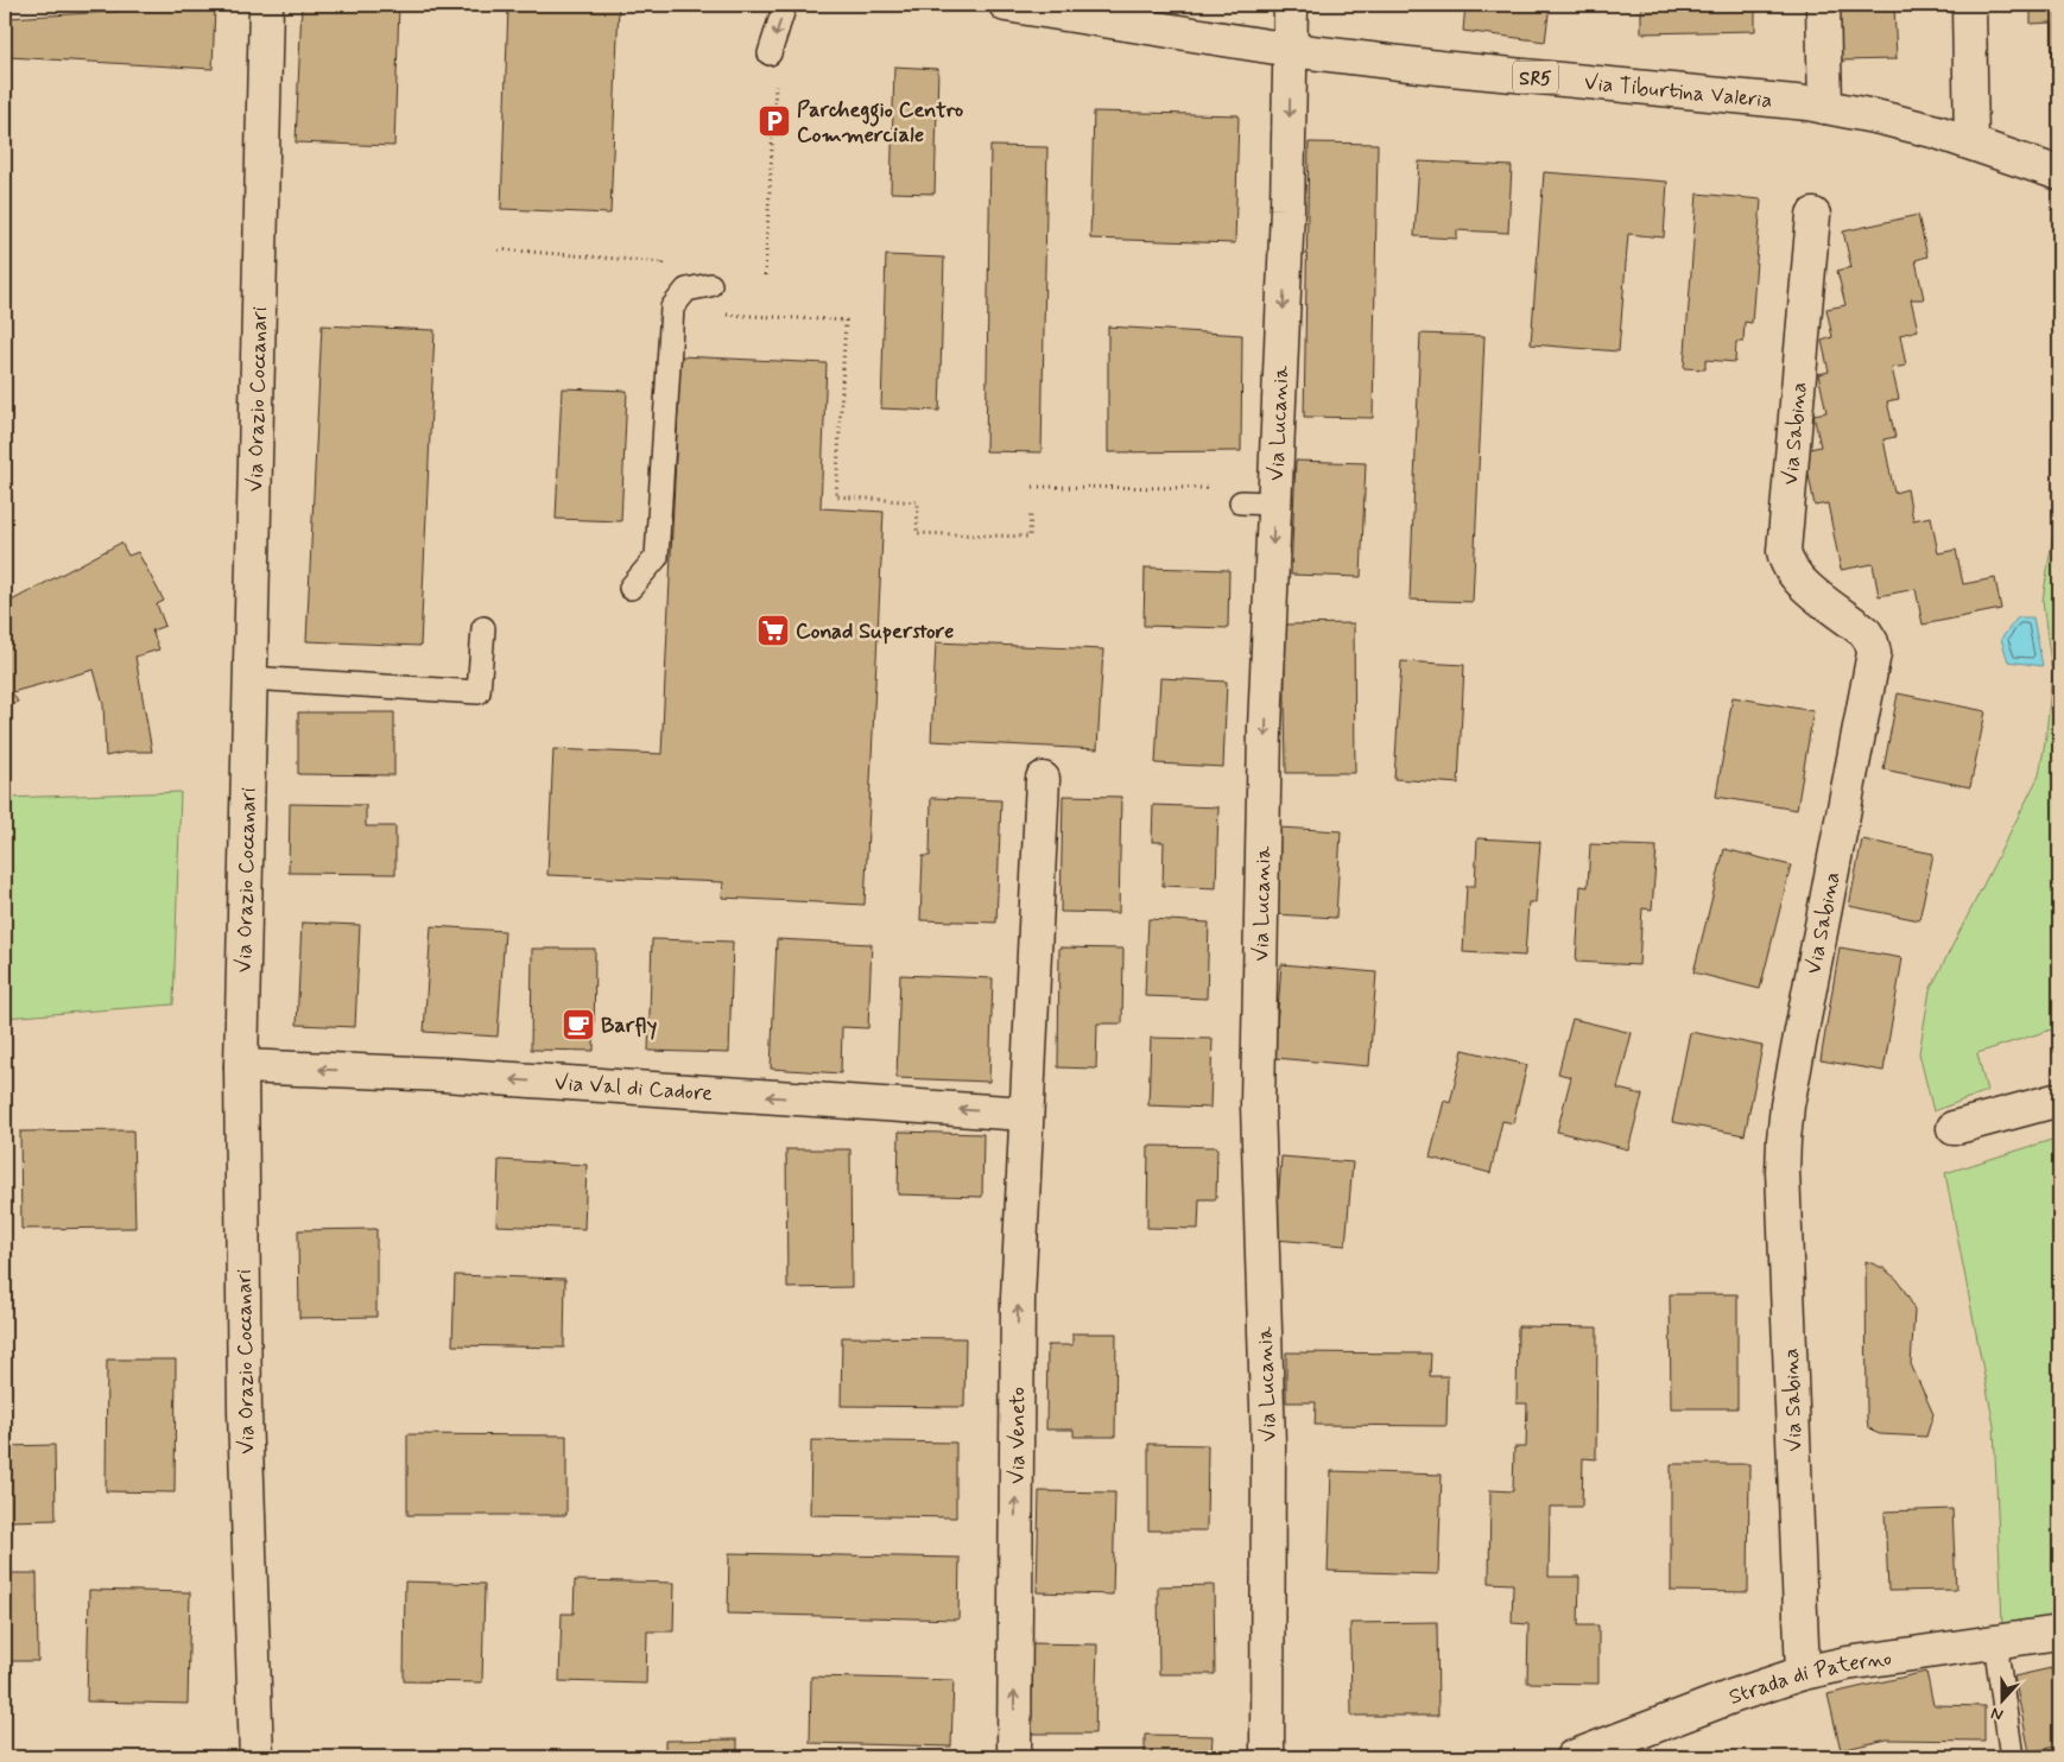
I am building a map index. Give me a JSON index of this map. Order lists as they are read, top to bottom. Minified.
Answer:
{"streets":{"street":["SR5","Via Tiburtina Valeria","Via Orazio Coccanari","Via Lucania","Via Sabina","Via Val di Cadore","Via Veneto","Strada di Paterno"]},"crossings":[["Via Tiburtina Valeria","Via Lucania"],["Via Orazio Coccanari","Via Val di Cadore"],["Via Sabina","Strada di Paterno"],["Via Val di Cadore","Via Veneto"]],"one_way":["Via Lucania","Via Val di Cadore","Via Veneto"],"places":{"parking":["Parcheggio Centro Commerciale"],"supermarket":["Conad Superstore"],"cafe":["Barfly"]},"north":"bottom"}
